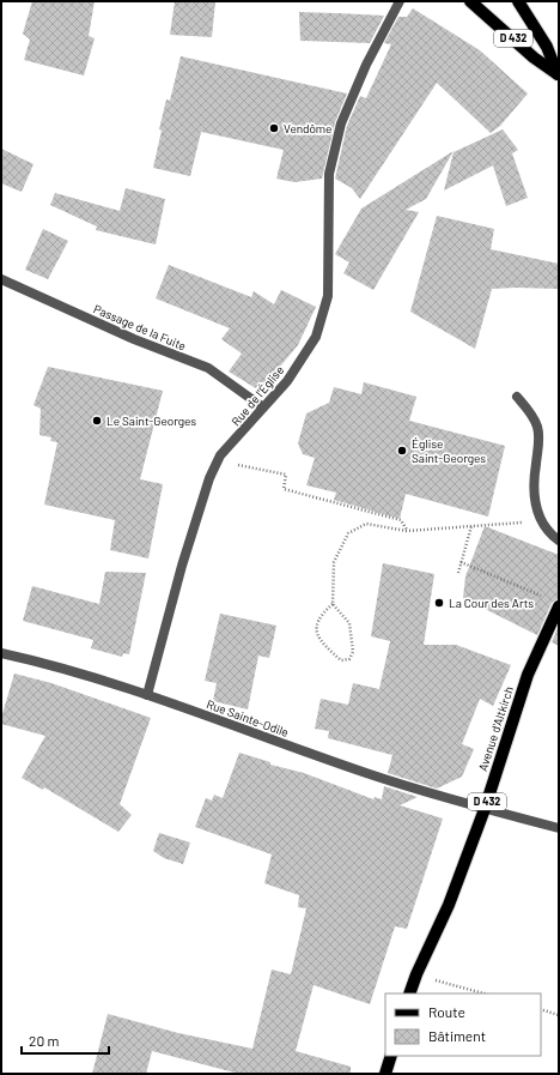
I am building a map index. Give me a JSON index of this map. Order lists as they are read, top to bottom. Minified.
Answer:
{"streets":{"main road":["D 432","Avenue d'Altkirch"],"street":["Passage de la Fuite","Rue de l'Église","Rue Sainte-Odile"]},"crossings":[["Passage de la Fuite","Rue de l'Église"],["Rue de l'Église","Rue Sainte-Odile"],["Rue Sainte-Odile","Avenue d'Altkirch"]],"places":["Vendôme","Le Saint-Georges","Église Saint-Georges","La Cour des Arts"],"legend":["Route","Bâtiment"],"scale_bar":"20 m"}
